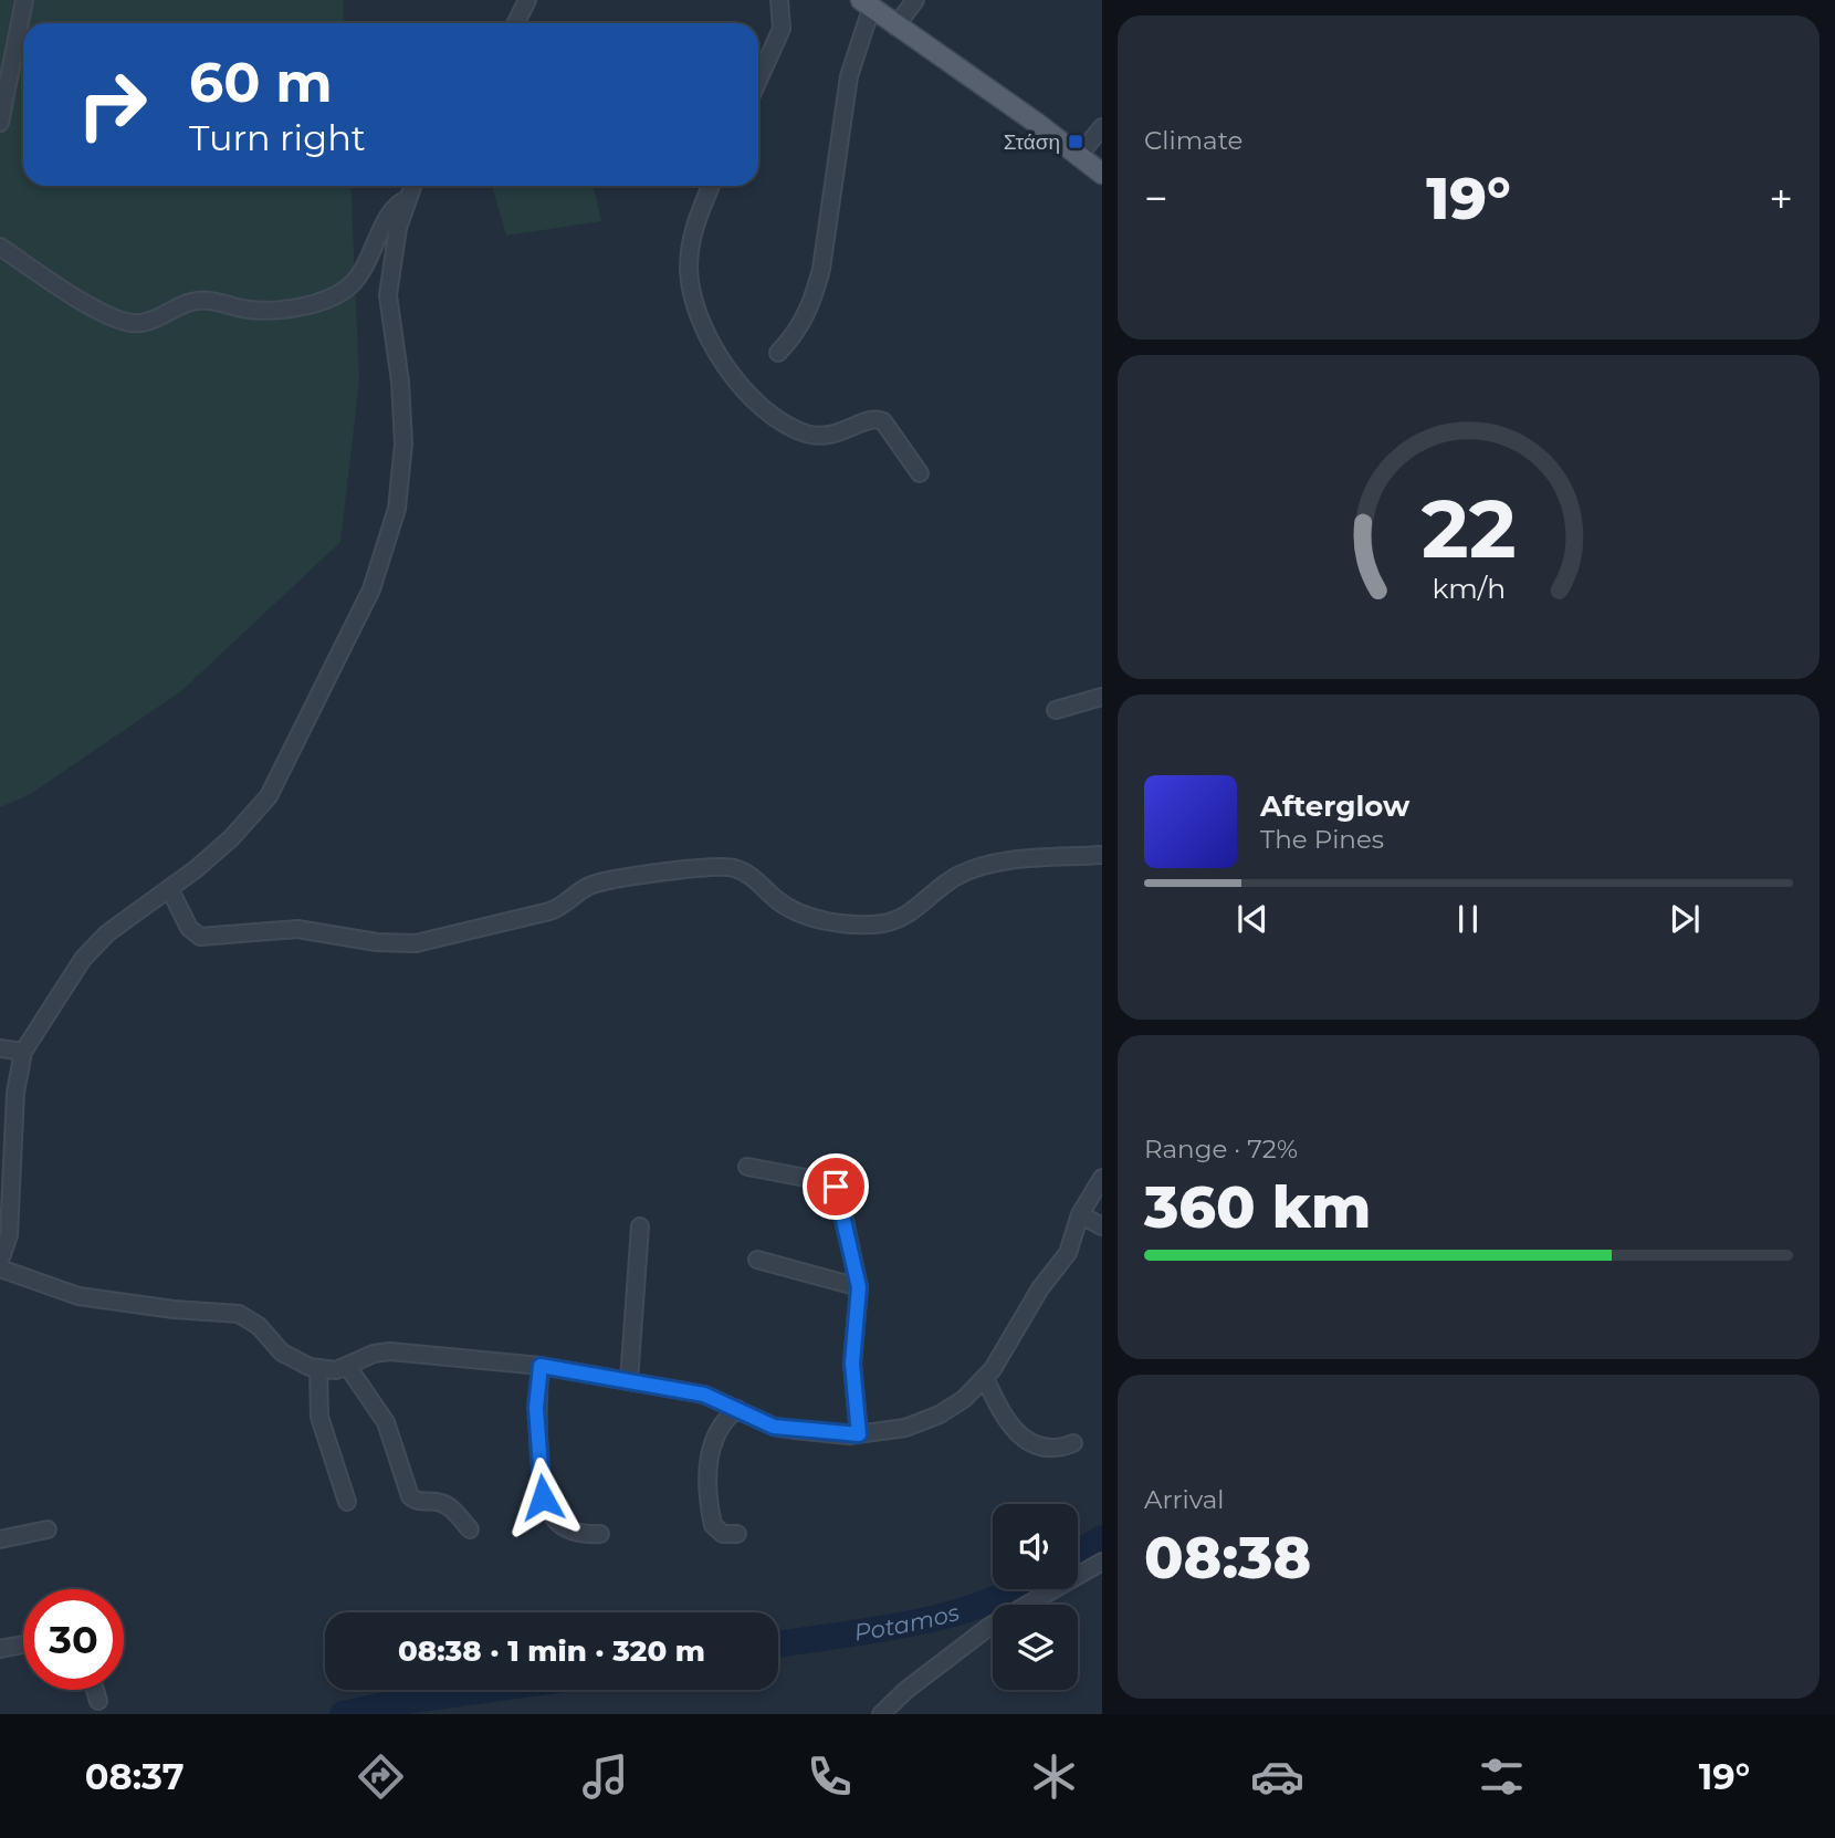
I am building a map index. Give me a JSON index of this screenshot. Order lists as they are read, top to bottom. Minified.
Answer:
{"water":["Potamos"],"places":{"transit":["Στάση"]},"page":{"tile":["Climate",["Range · 72%","360 km"],["Arrival","08:38"]],"turn":["60 m","Turn right"],"heat":["−","19°","+"],"song":["Afterglow","The Pines"],"limit":"30","trip":"08:38 · 1 min · 320 m","tabs":["08:37","19°"],"gauge":["22","km/h"]}}
